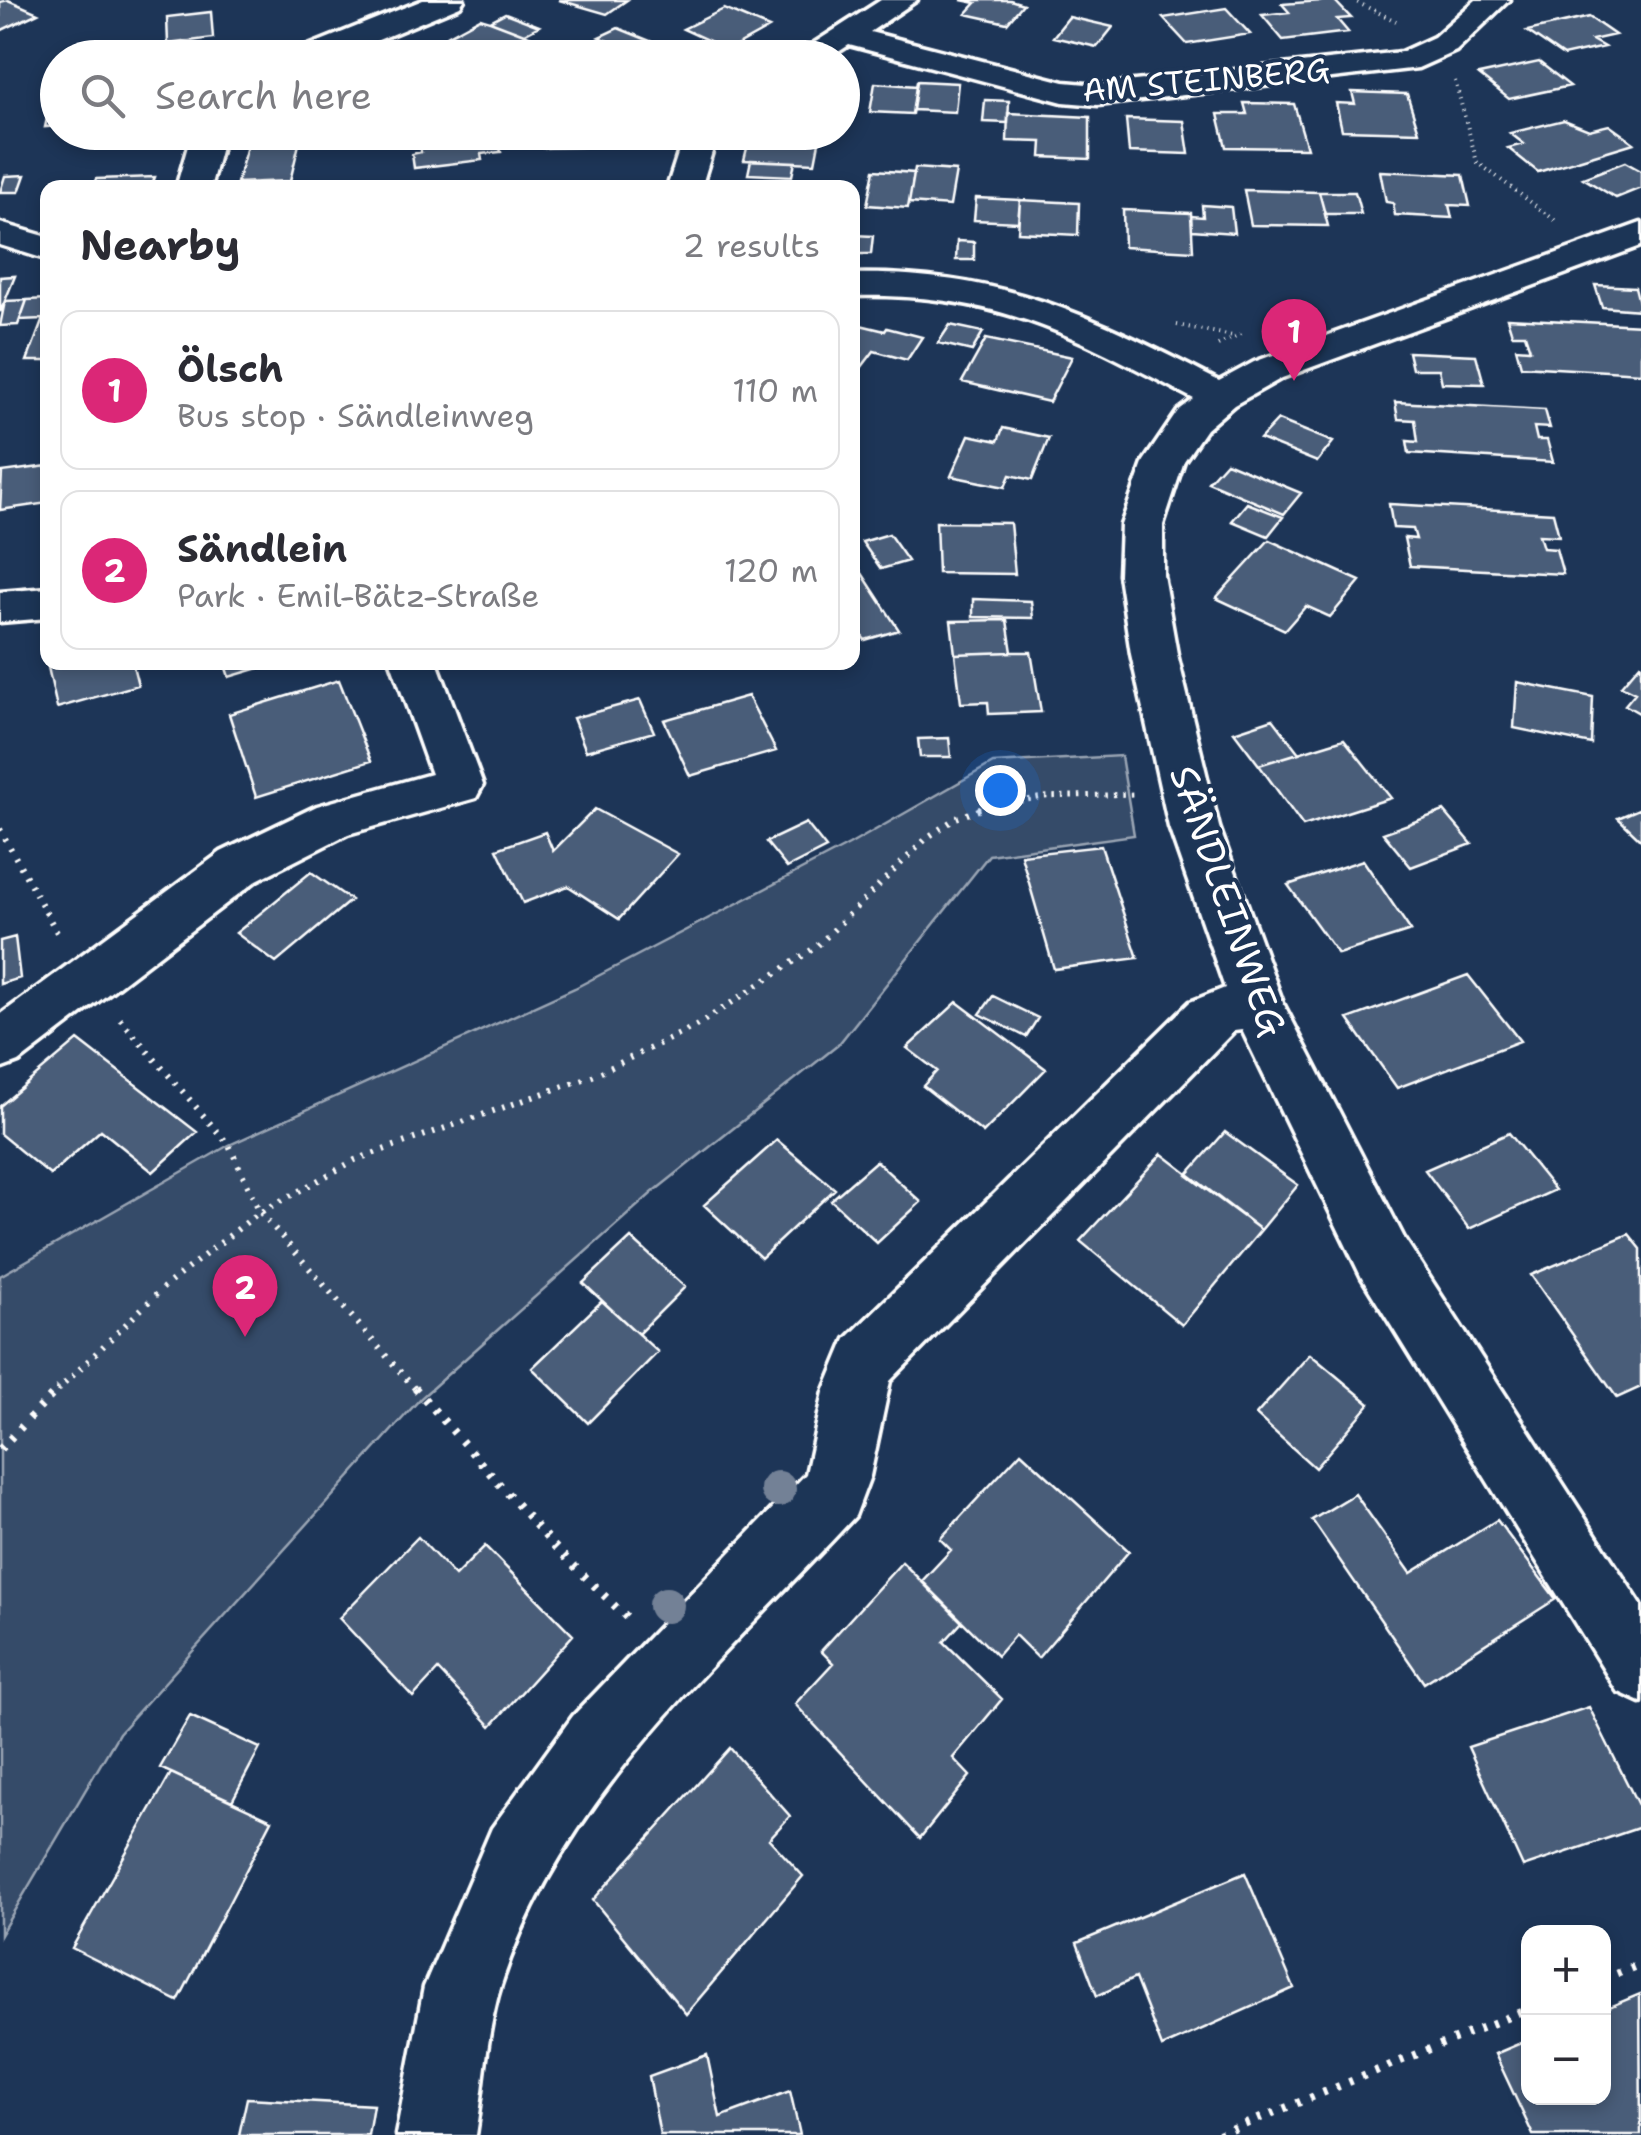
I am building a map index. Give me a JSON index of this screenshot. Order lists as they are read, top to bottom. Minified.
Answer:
{"streets":{"street":["AM STEINBERG","SÄNDLEINWEG"]},"page":{"search":"Search here","heading":["Nearby","2 results"],"pins":["1","2"],"list":[{"mark":"1","name":"Ölsch","note":"Bus stop · Sändleinweg","value":"110 m"},{"mark":"2","name":"Sändlein","note":"Park · Emil-Bätz-Straße","value":"120 m"}],"map_buttons":["+","−"]}}
